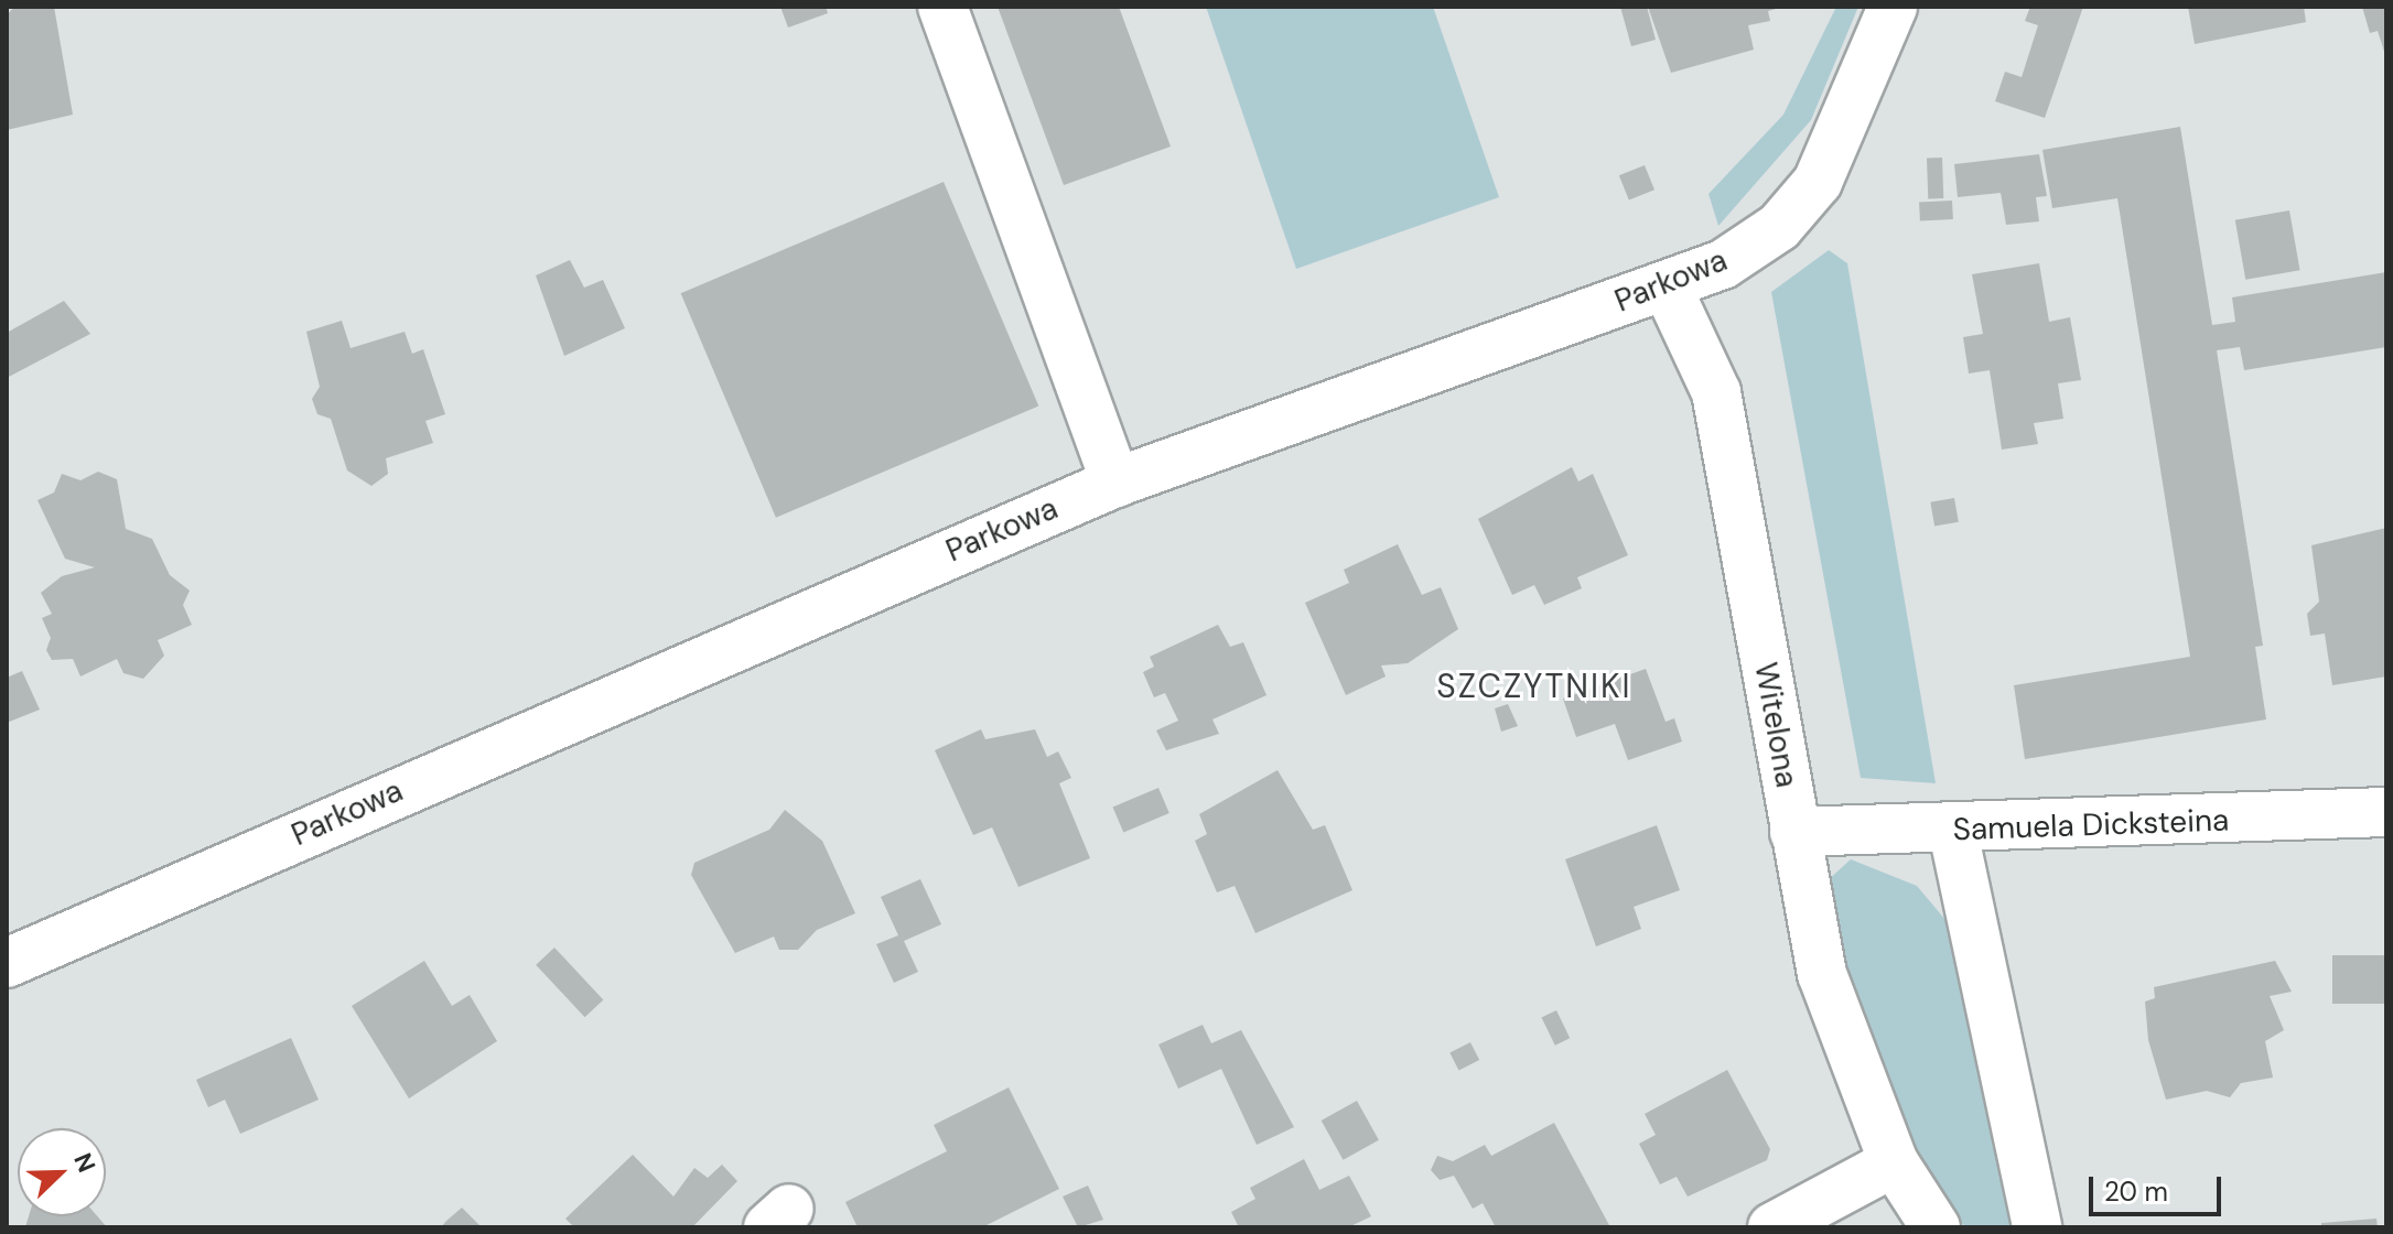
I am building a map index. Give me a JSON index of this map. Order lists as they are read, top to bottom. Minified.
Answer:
{"streets":{"street":["Parkowa","Witelona","Samuela Dicksteina"]},"crossings":[["Parkowa","Witelona"],["Witelona","Samuela Dicksteina"]],"districts":["SZCZYTNIKI"],"scale_bar":"20 m","north":"top right"}
